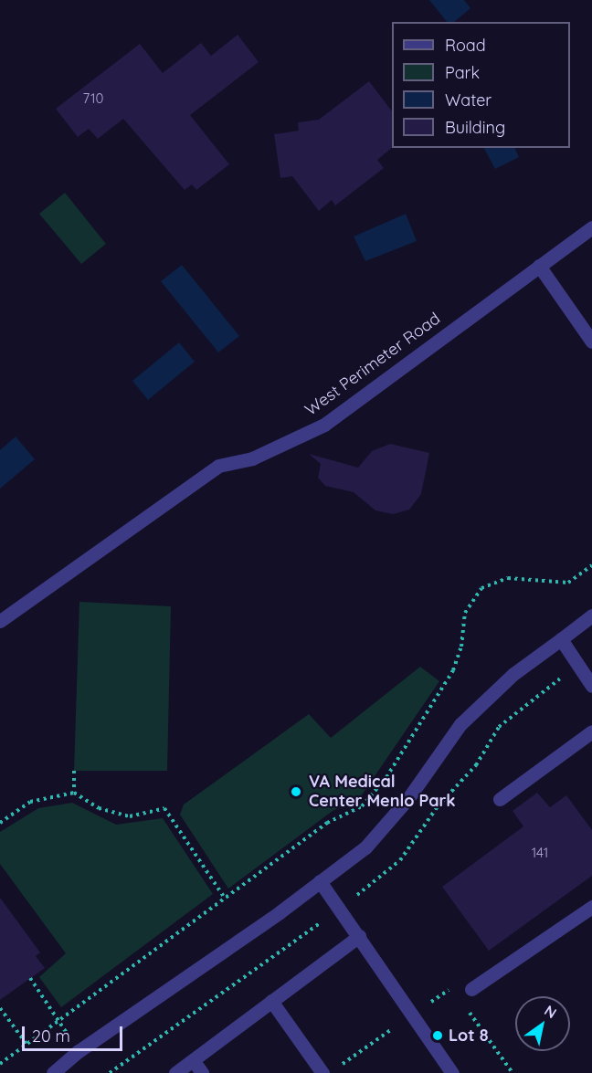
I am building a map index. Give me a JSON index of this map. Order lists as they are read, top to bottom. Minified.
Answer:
{"streets":{"lane":["West Perimeter Road"]},"places":["VA Medical Center Menlo Park","Lot 8"],"house_numbers":["710","141"],"legend":["Road","Park","Water","Building"],"scale_bar":"20 m","north":"top right"}
